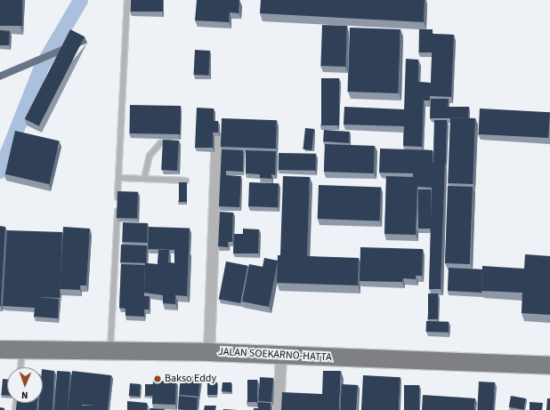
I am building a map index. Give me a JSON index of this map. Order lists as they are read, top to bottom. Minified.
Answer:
{"streets":{"main road":["JALAN SOEKARNO-HATTA"]},"places":["Bakso Eddy"],"north":"bottom"}
